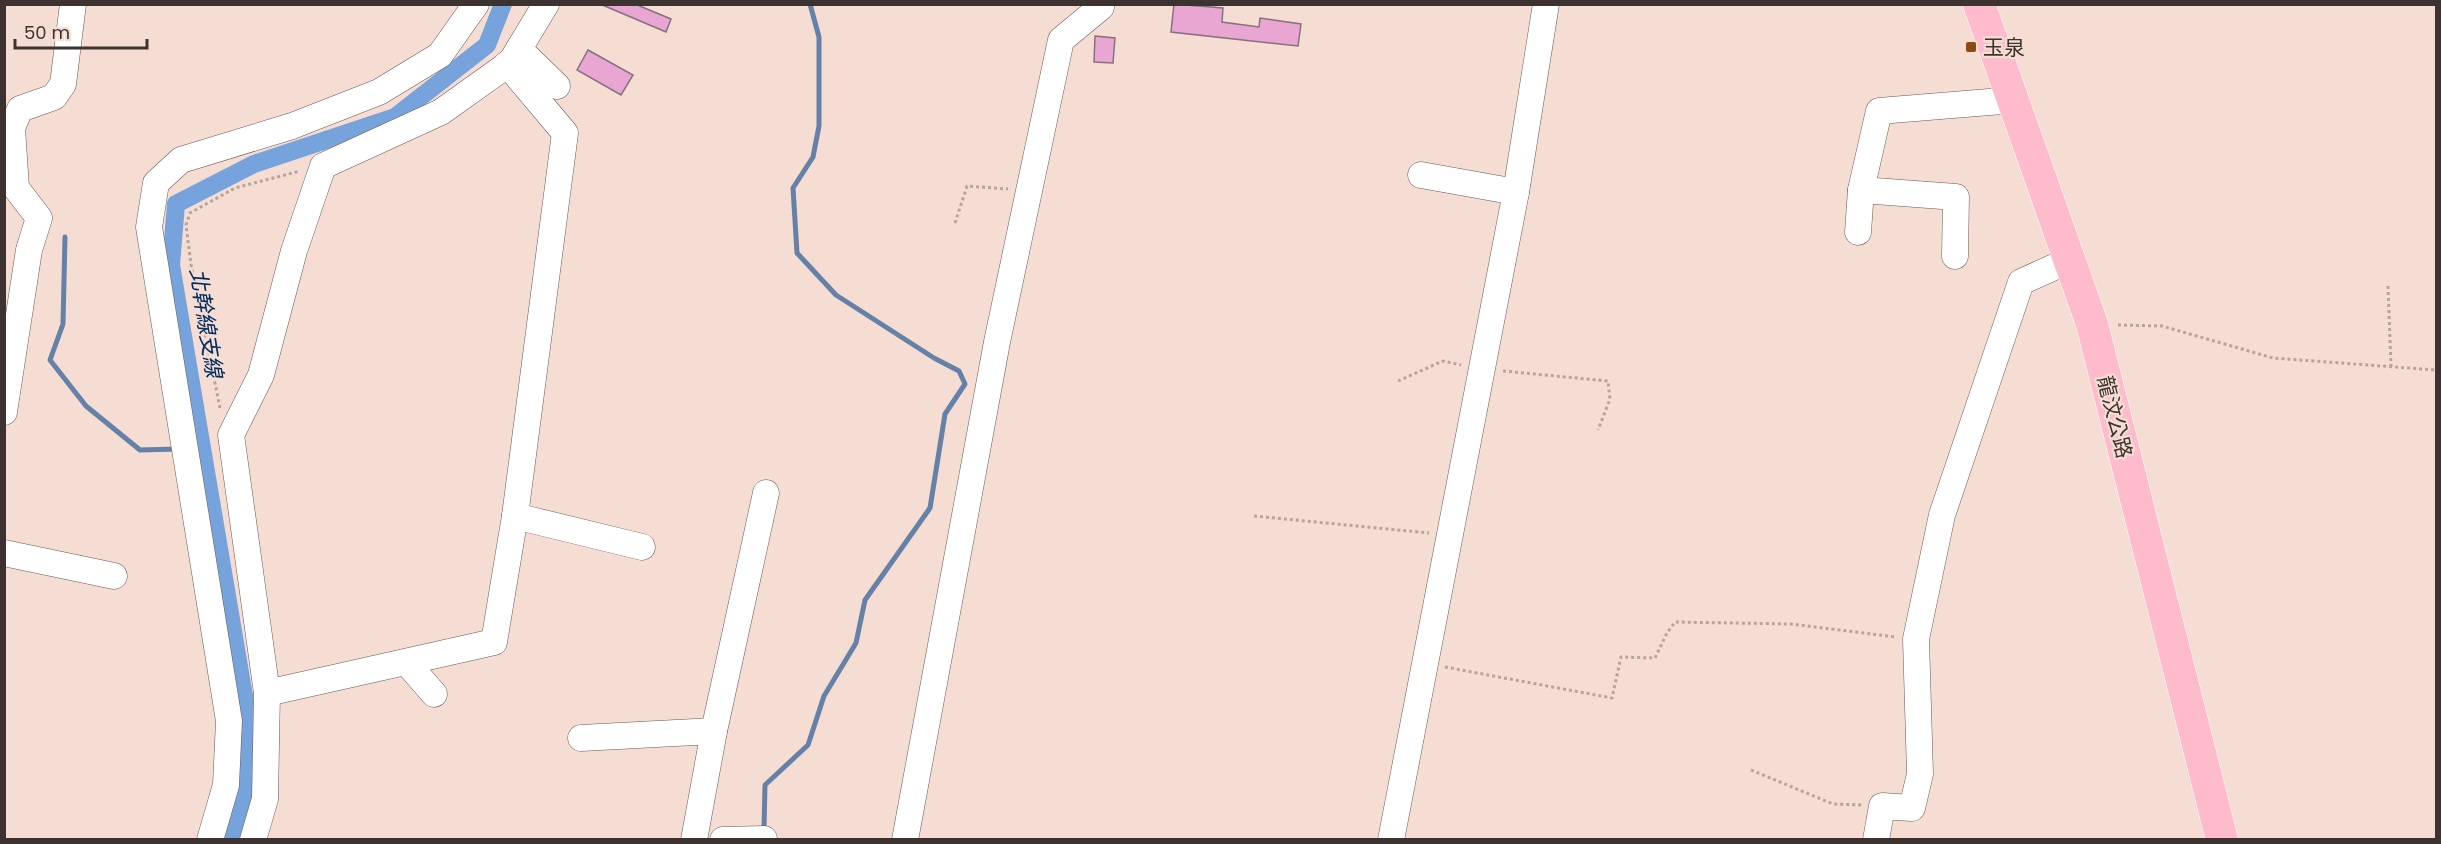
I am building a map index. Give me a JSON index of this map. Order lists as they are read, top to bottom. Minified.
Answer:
{"streets":{"main road":["龍汶公路"]},"water":["北幹線支線"],"places":{"transit":["玉泉"]},"scale_bar":"50 m"}
